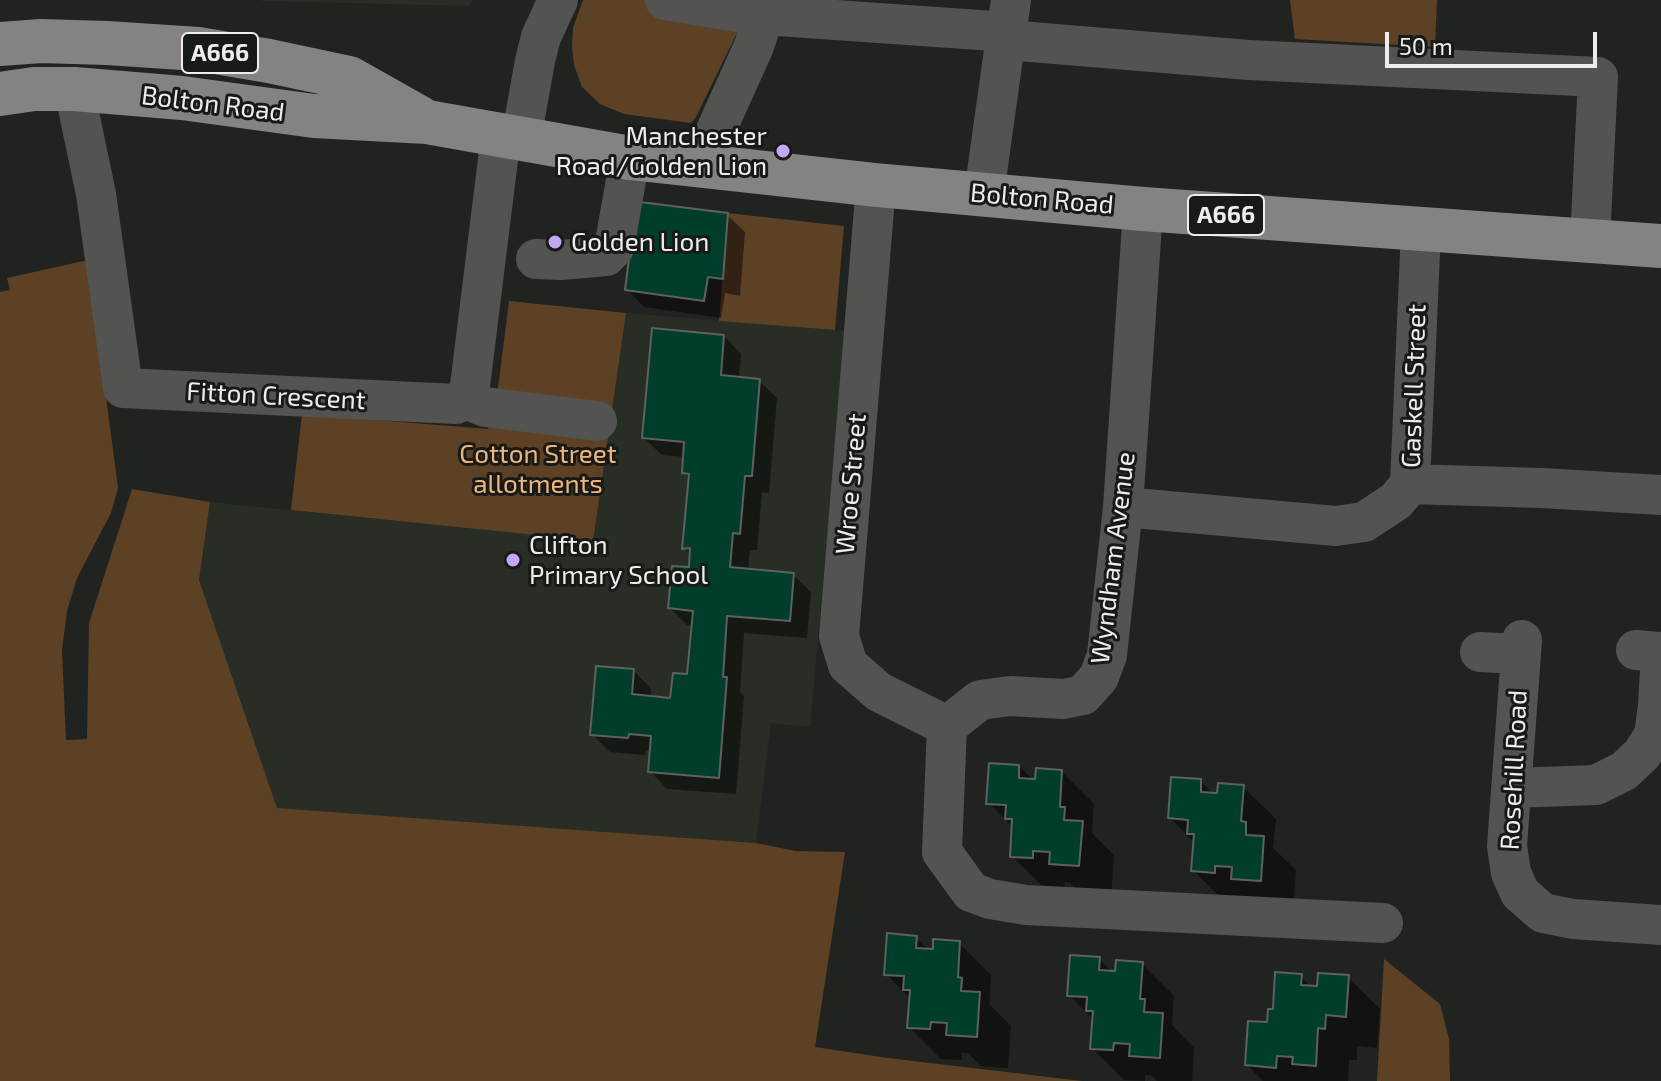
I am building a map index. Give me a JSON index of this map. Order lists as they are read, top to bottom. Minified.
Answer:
{"streets":{"main road":["A666","Bolton Road"],"street":["Gaskell Street","Fitton Crescent","Wroe Street","Wyndham Avenue","Rosehill Road"]},"crossings":[["Bolton Road","Gaskell Street"],["Bolton Road","Fitton Crescent"],["Bolton Road","Wroe Street"],["Bolton Road","Wyndham Avenue"],["Wroe Street","Wyndham Avenue"]],"parks":["Cotton Street allotments"],"places":["Manchester Road/Golden Lion","Golden Lion","Clifton Primary School"],"scale_bar":"50 m"}
